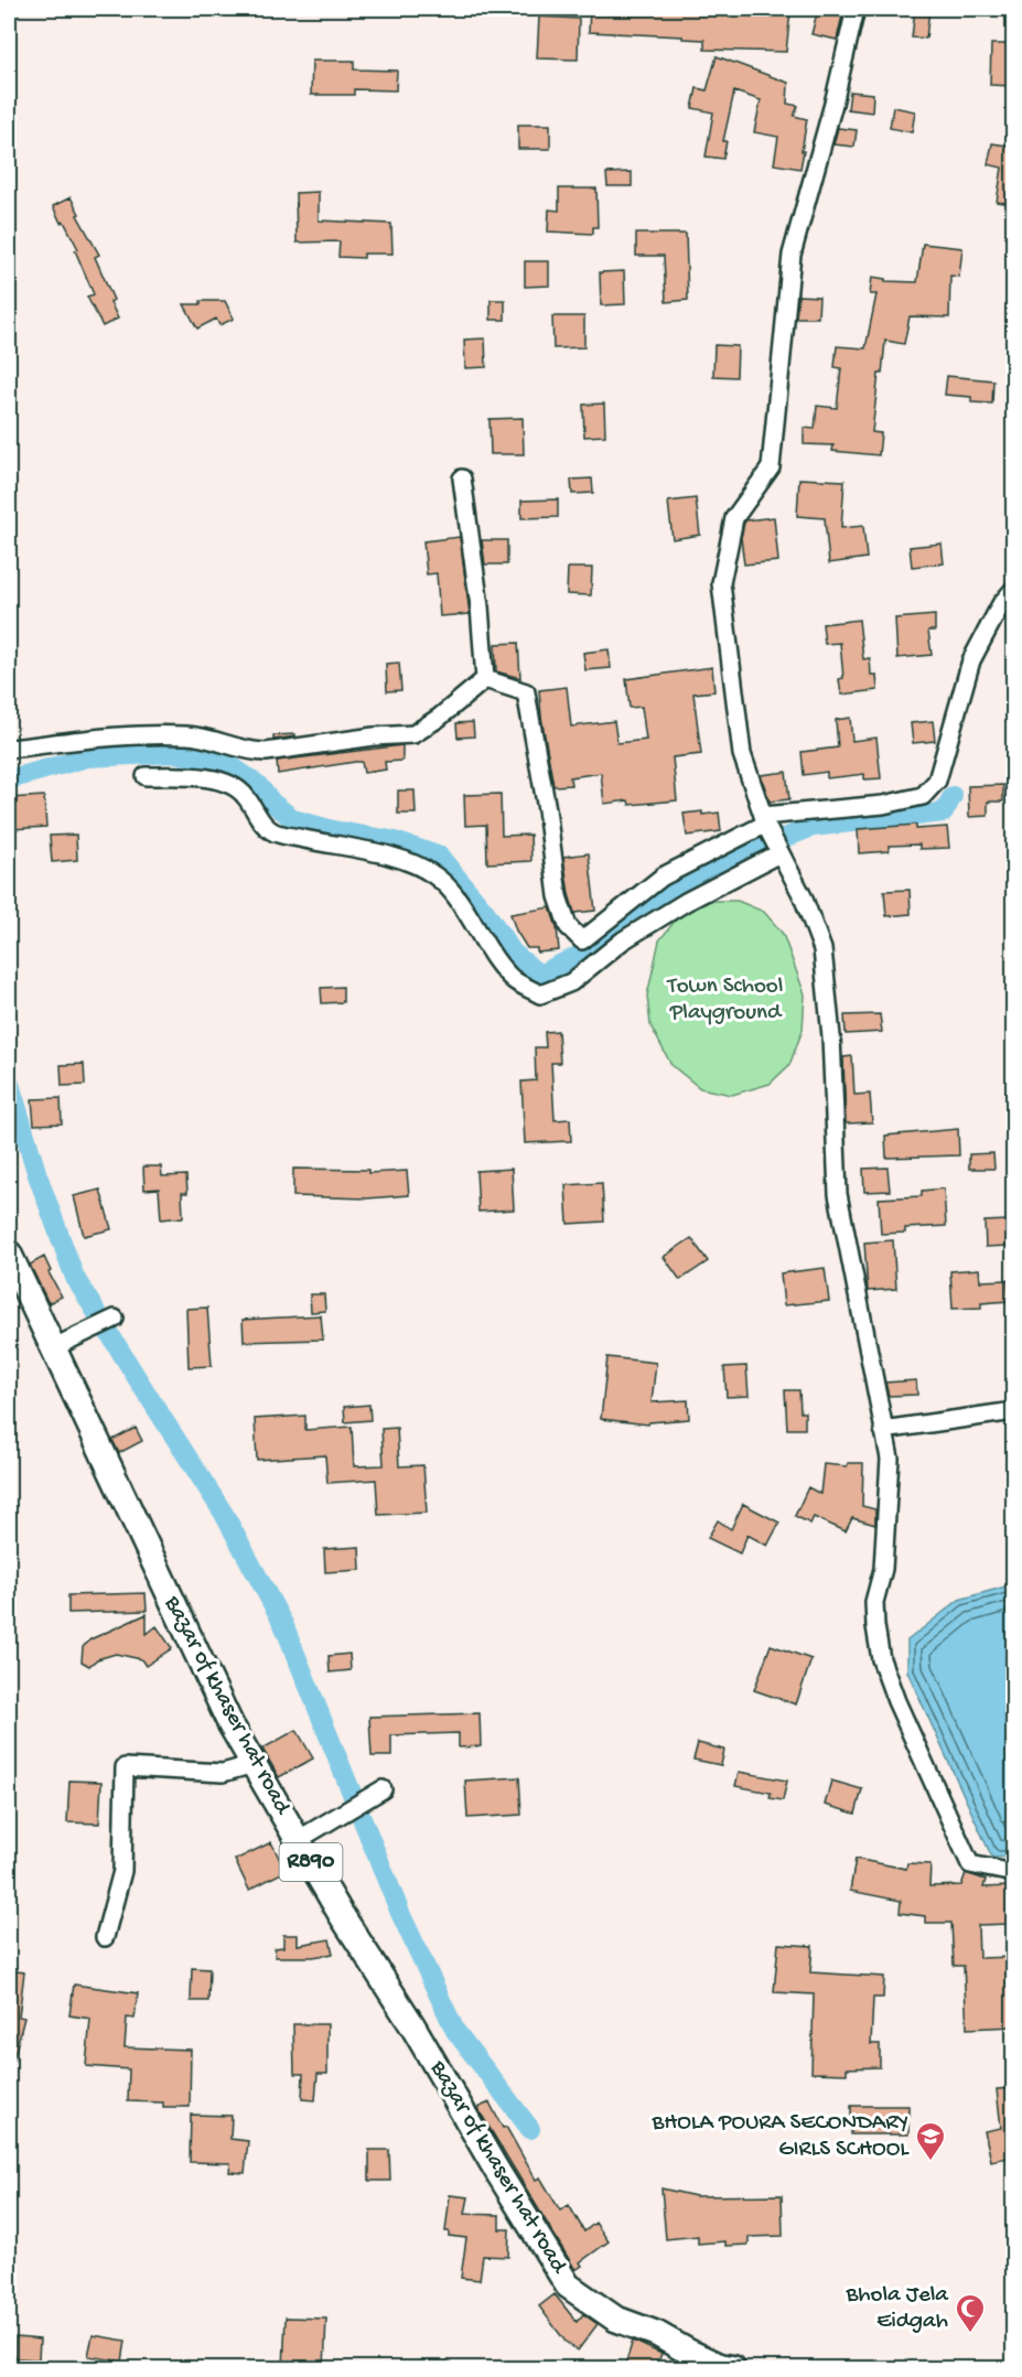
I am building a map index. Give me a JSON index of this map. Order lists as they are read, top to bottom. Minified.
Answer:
{"streets":{"main road":["Bazar of khaser hat road","R890"]},"parks":["Town School Playground"],"places":{"school or university":["BHOLA POURA SECONDARY GIRLS SCHOOL"],"mosque":["Bhola Jela Eidgah"]}}
